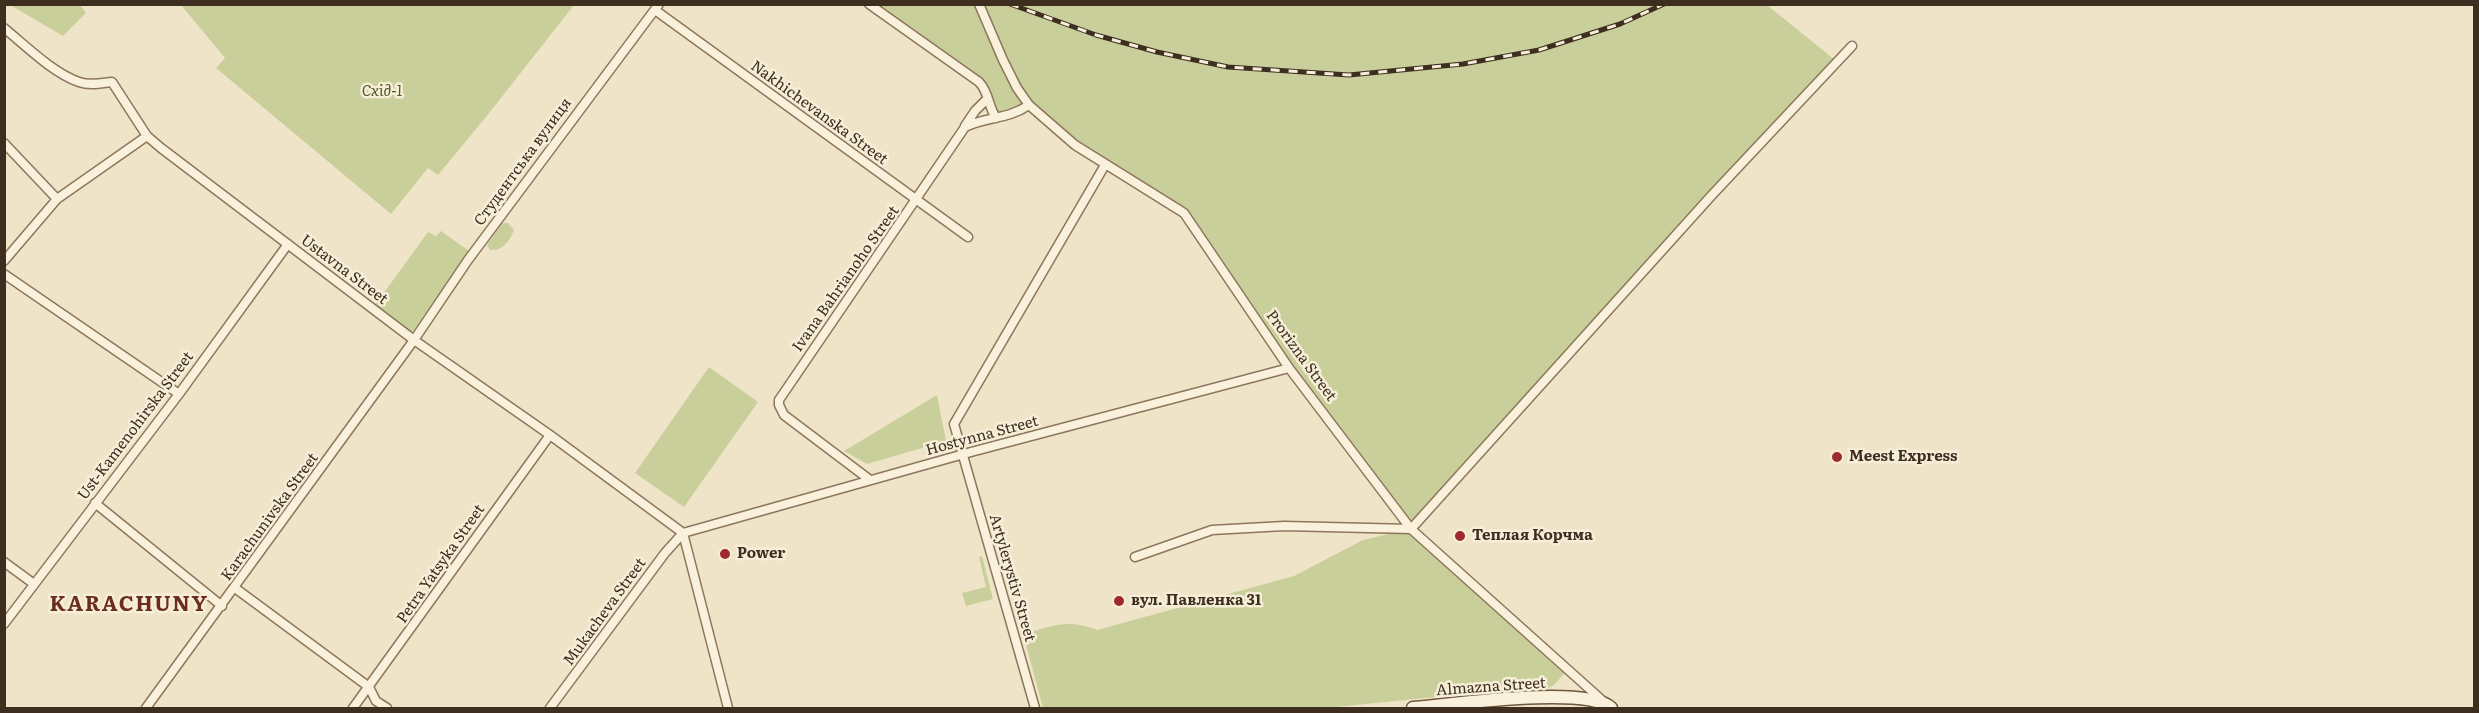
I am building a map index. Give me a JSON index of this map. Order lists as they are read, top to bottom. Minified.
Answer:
{"streets":{"street":["Nakhichevanska Street","Студентська вулиця","Ustavna Street","Ivana Bahrianoho Street","Prorizna Street","Ust-Kamenohirska Street","Hostynna Street","Karachunivska Street","Petra Yatsyka Street","Artylerystiv Street","Mukacheva Street","Almazna Street"]},"crossings":[["Nakhichevanska Street","Студентська вулиця"],["Nakhichevanska Street","Ivana Bahrianoho Street"],["Студентська вулиця","Ustavna Street"],["Студентська вулиця","Karachunivska Street"],["Ustavna Street","Ust-Kamenohirska Street"],["Ustavna Street","Hostynna Street"],["Ustavna Street","Karachunivska Street"],["Ustavna Street","Petra Yatsyka Street"],["Ustavna Street","Mukacheva Street"],["Ivana Bahrianoho Street","Hostynna Street"],["Prorizna Street","Hostynna Street"],["Prorizna Street","Artylerystiv Street"],["Prorizna Street","Almazna Street"],["Hostynna Street","Artylerystiv Street"],["Hostynna Street","Mukacheva Street"]],"districts":["KARACHUNY"],"parks":["Схід-1"],"places":["Meest Express","Теплая Корчма","Power","вул. Павленка 31"]}
